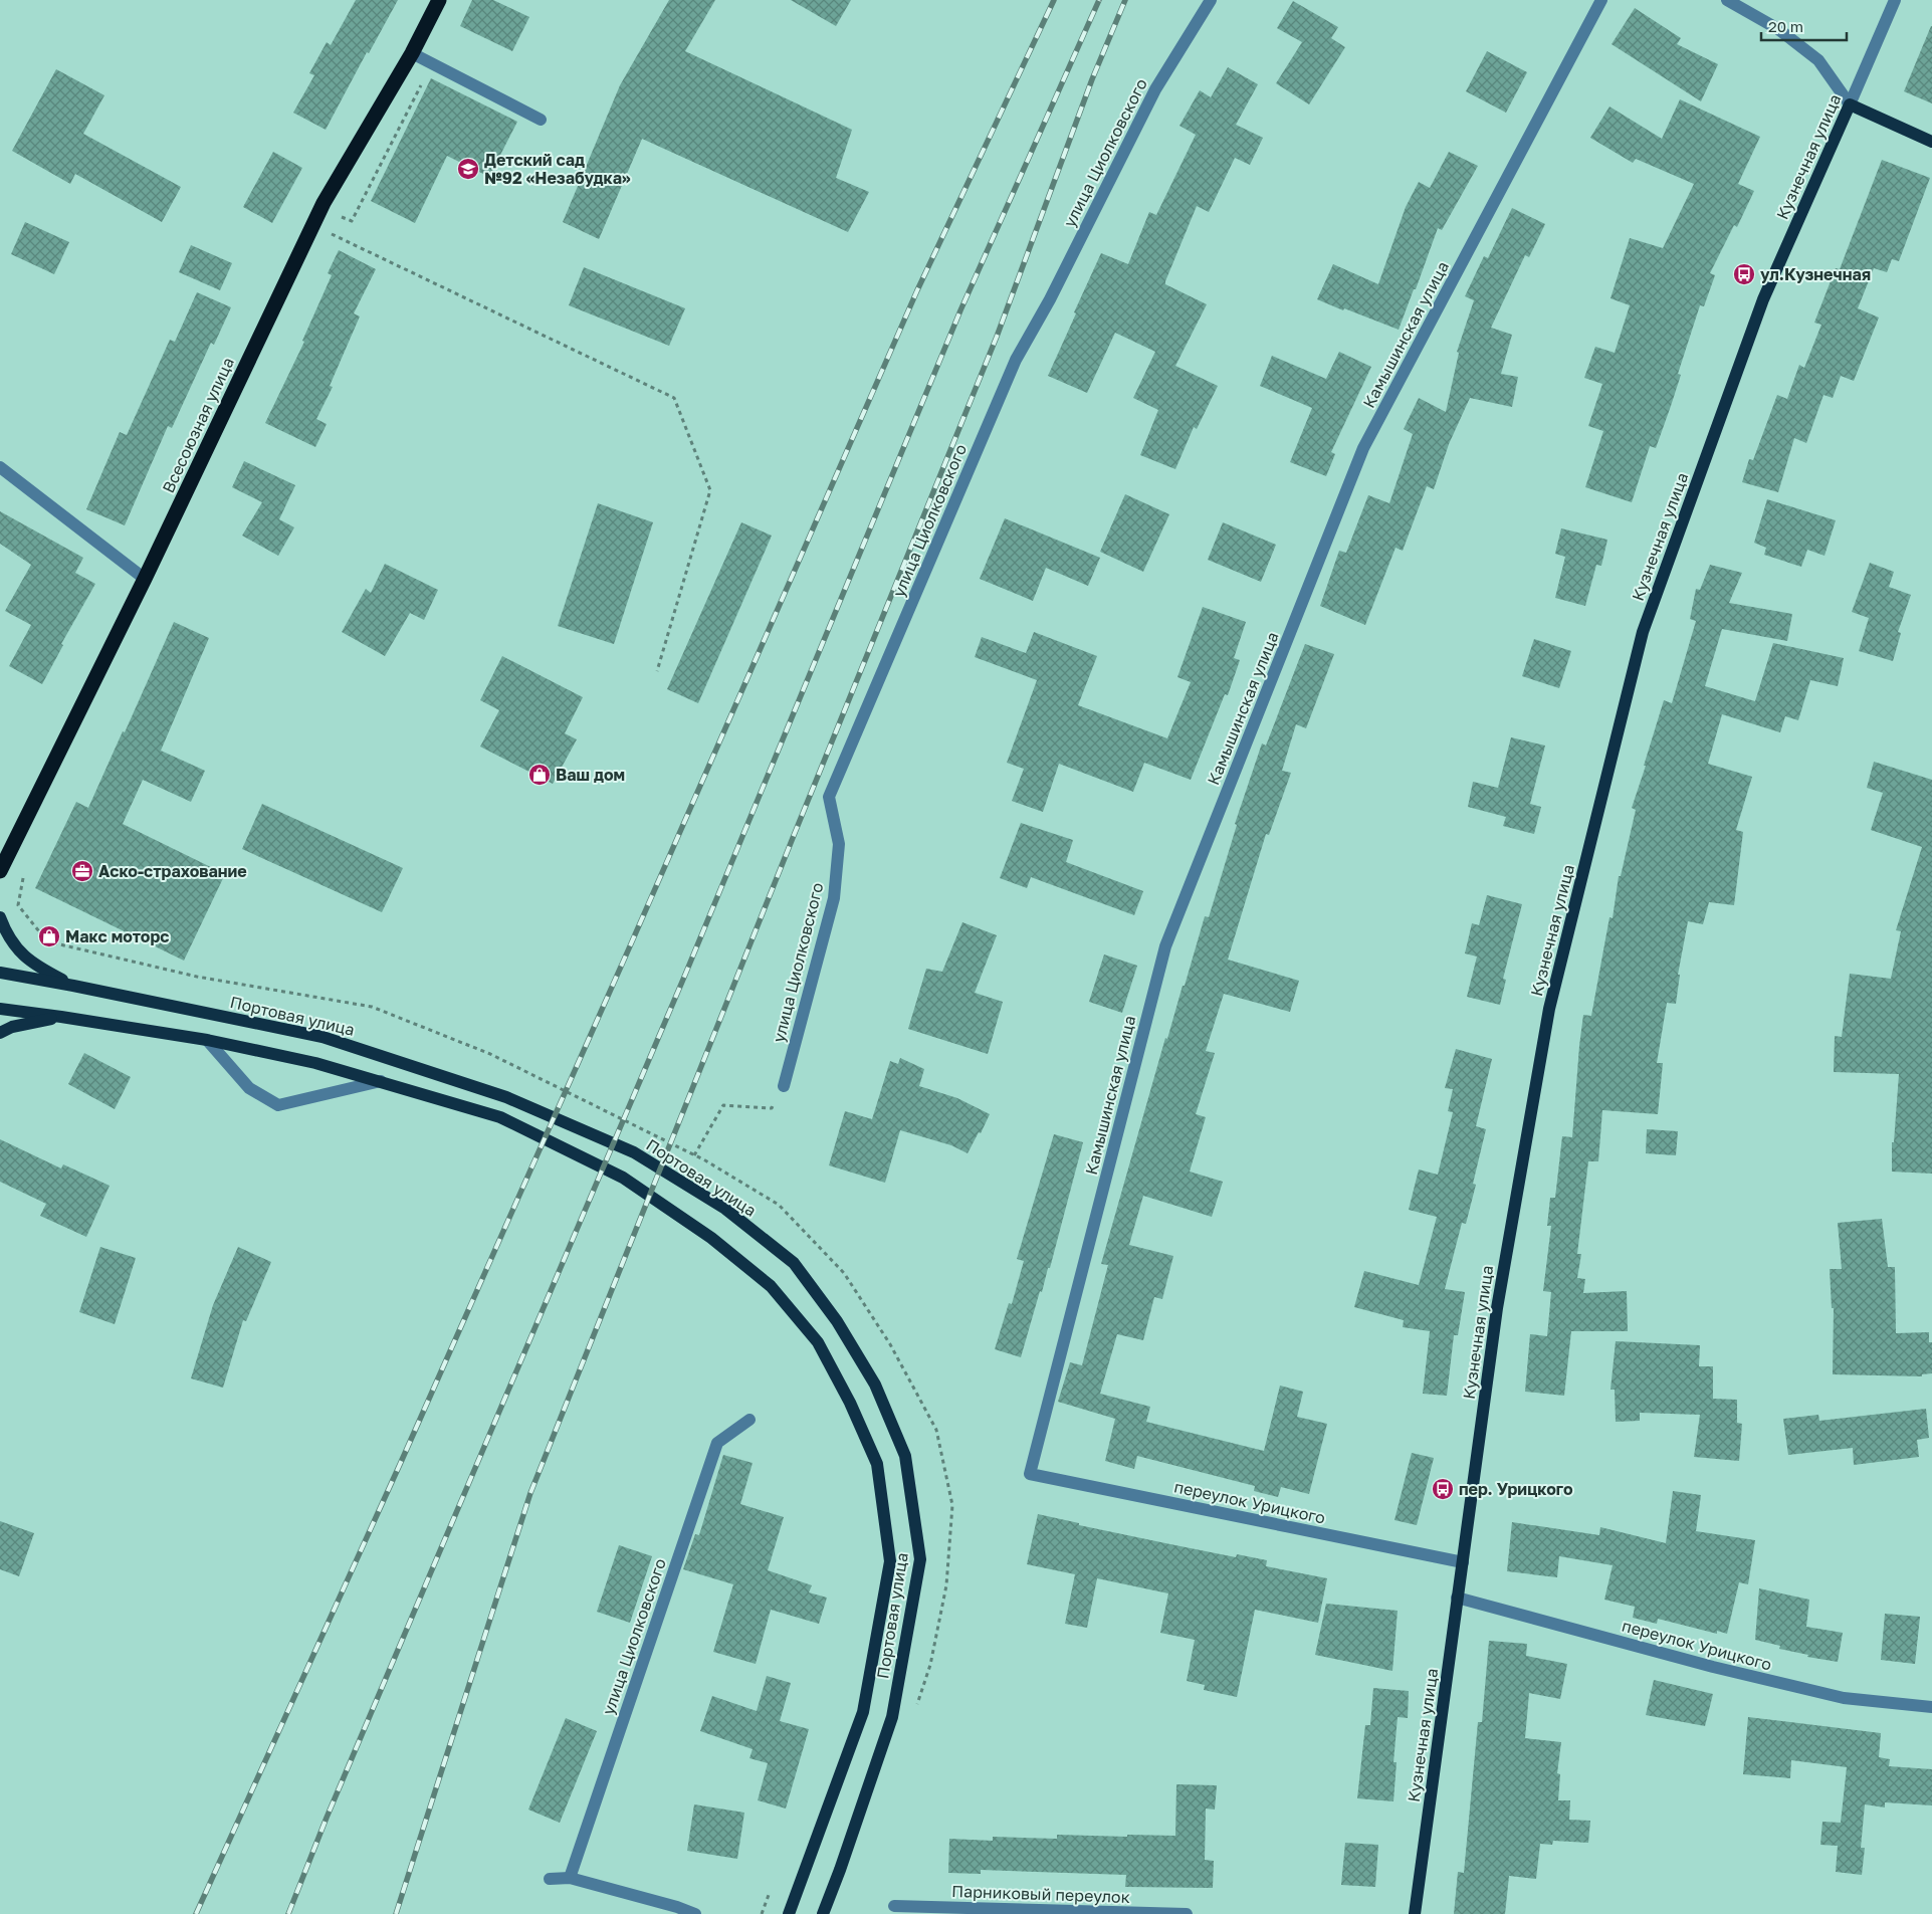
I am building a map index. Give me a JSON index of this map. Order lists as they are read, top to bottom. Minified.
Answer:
{"streets":{"highway":["Всесоюзная улица"],"main road":["Кузнечная улица","Портовая улица"],"street":["улица Циолковского","Камышинская улица","переулок Урицкого","Парниковый переулок"]},"crossings":[["Кузнечная улица","переулок Урицкого"],["Камышинская улица","переулок Урицкого"]],"places":{"school or university":["Детский сад №92 «Незабудка»"],"bus stop":["ул.Кузнечная","пер. Урицкого"],"shop":["Ваш дом","Макс моторс"],"office":["Аско-страхование"]},"scale_bar":"20 m"}
